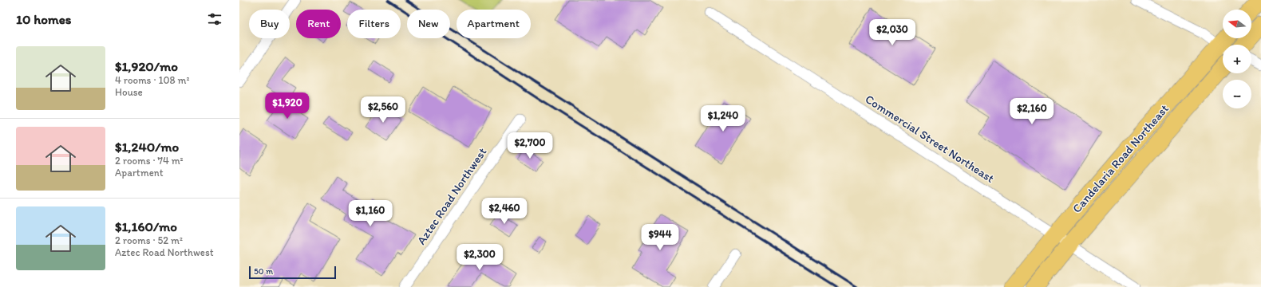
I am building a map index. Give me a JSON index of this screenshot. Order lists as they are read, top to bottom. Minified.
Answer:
{"streets":{"main road":["Candelaria Road Northeast"],"street":["Commercial Street Northeast","Aztec Road Northwest"]},"crossings":[["Commercial Street Northeast","Candelaria Road Northeast"]],"scale_bar":"50 m","north":"left","page":{"heading":"10 homes","map_buttons":["+","−"],"chip":["Buy","Rent","Filters","New","Apartment"],"price":["$2,030","$1,920","$2,560","$2,160","$1,240","$2,700","$2,460","$1,160","$944","$2,300"],"list":[{"name":"$1,920/mo","note":"4 rooms · 108 m² · House"},{"name":"$1,240/mo","note":"2 rooms · 74 m² · Apartment"},{"name":"$1,160/mo","note":"2 rooms · 52 m² · Aztec Road Northwest"}],"scale":"50 m"}}
